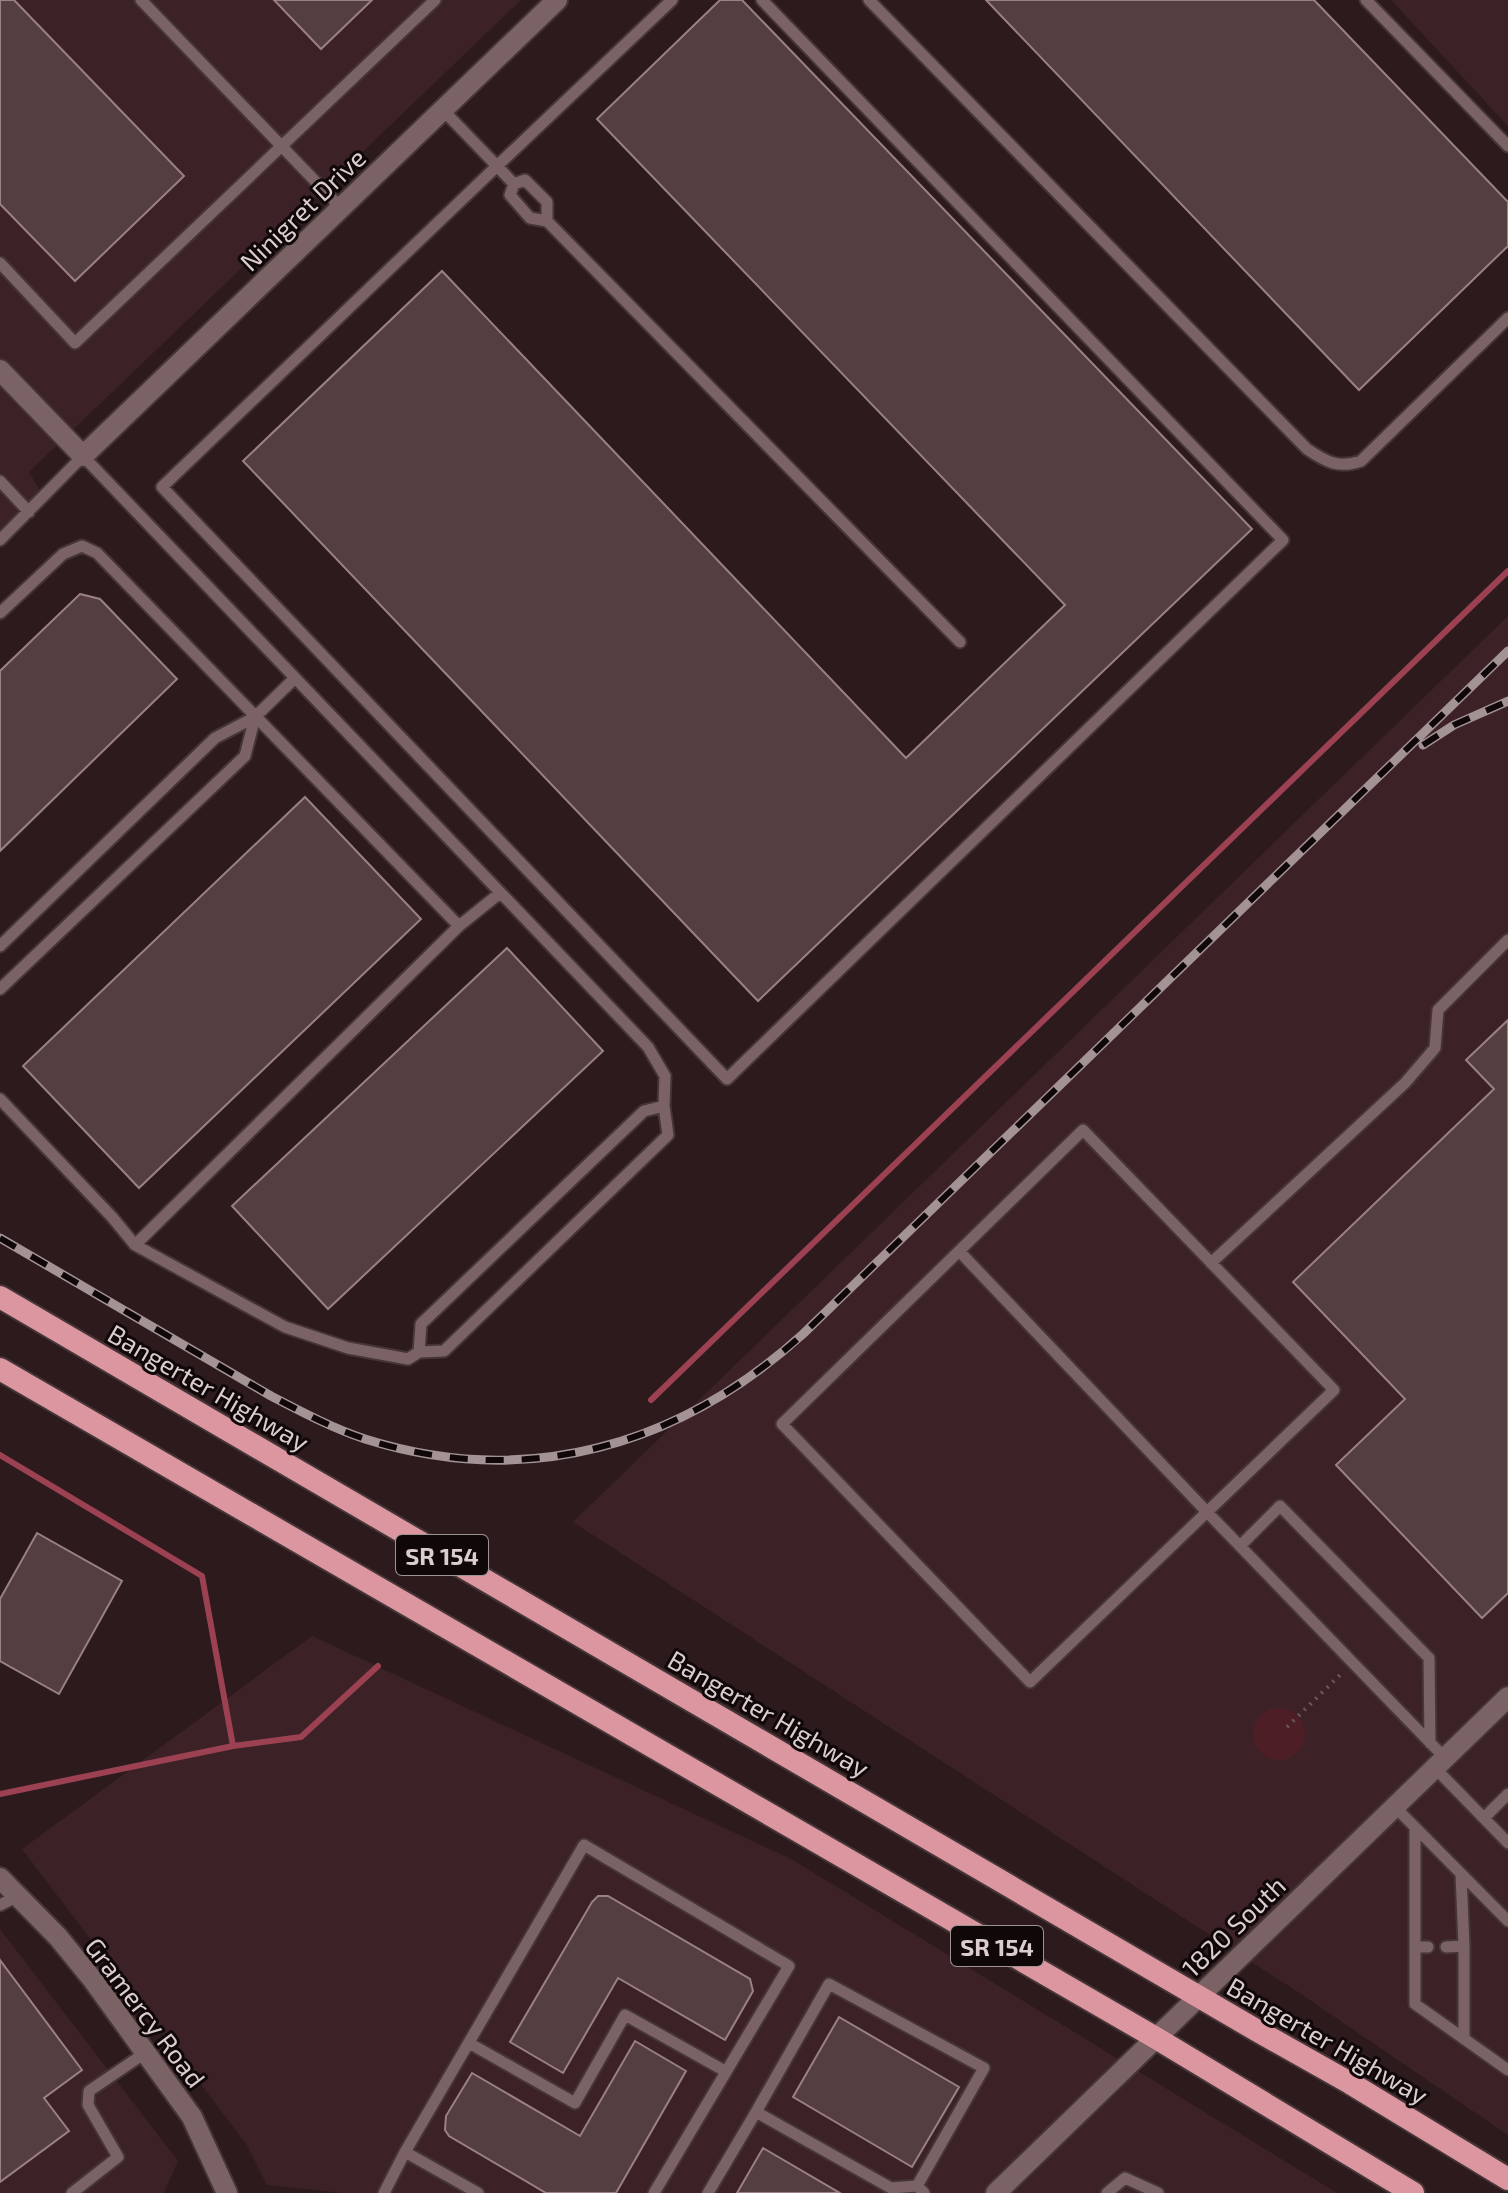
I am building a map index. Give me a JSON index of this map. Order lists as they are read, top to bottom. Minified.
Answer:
{"streets":{"highway":["Bangerter Highway","SR 154"],"street":["Ninigret Drive","1820 South","Gramercy Road"]},"crossings":[["Bangerter Highway","1820 South"],["SR 154","1820 South"]]}
